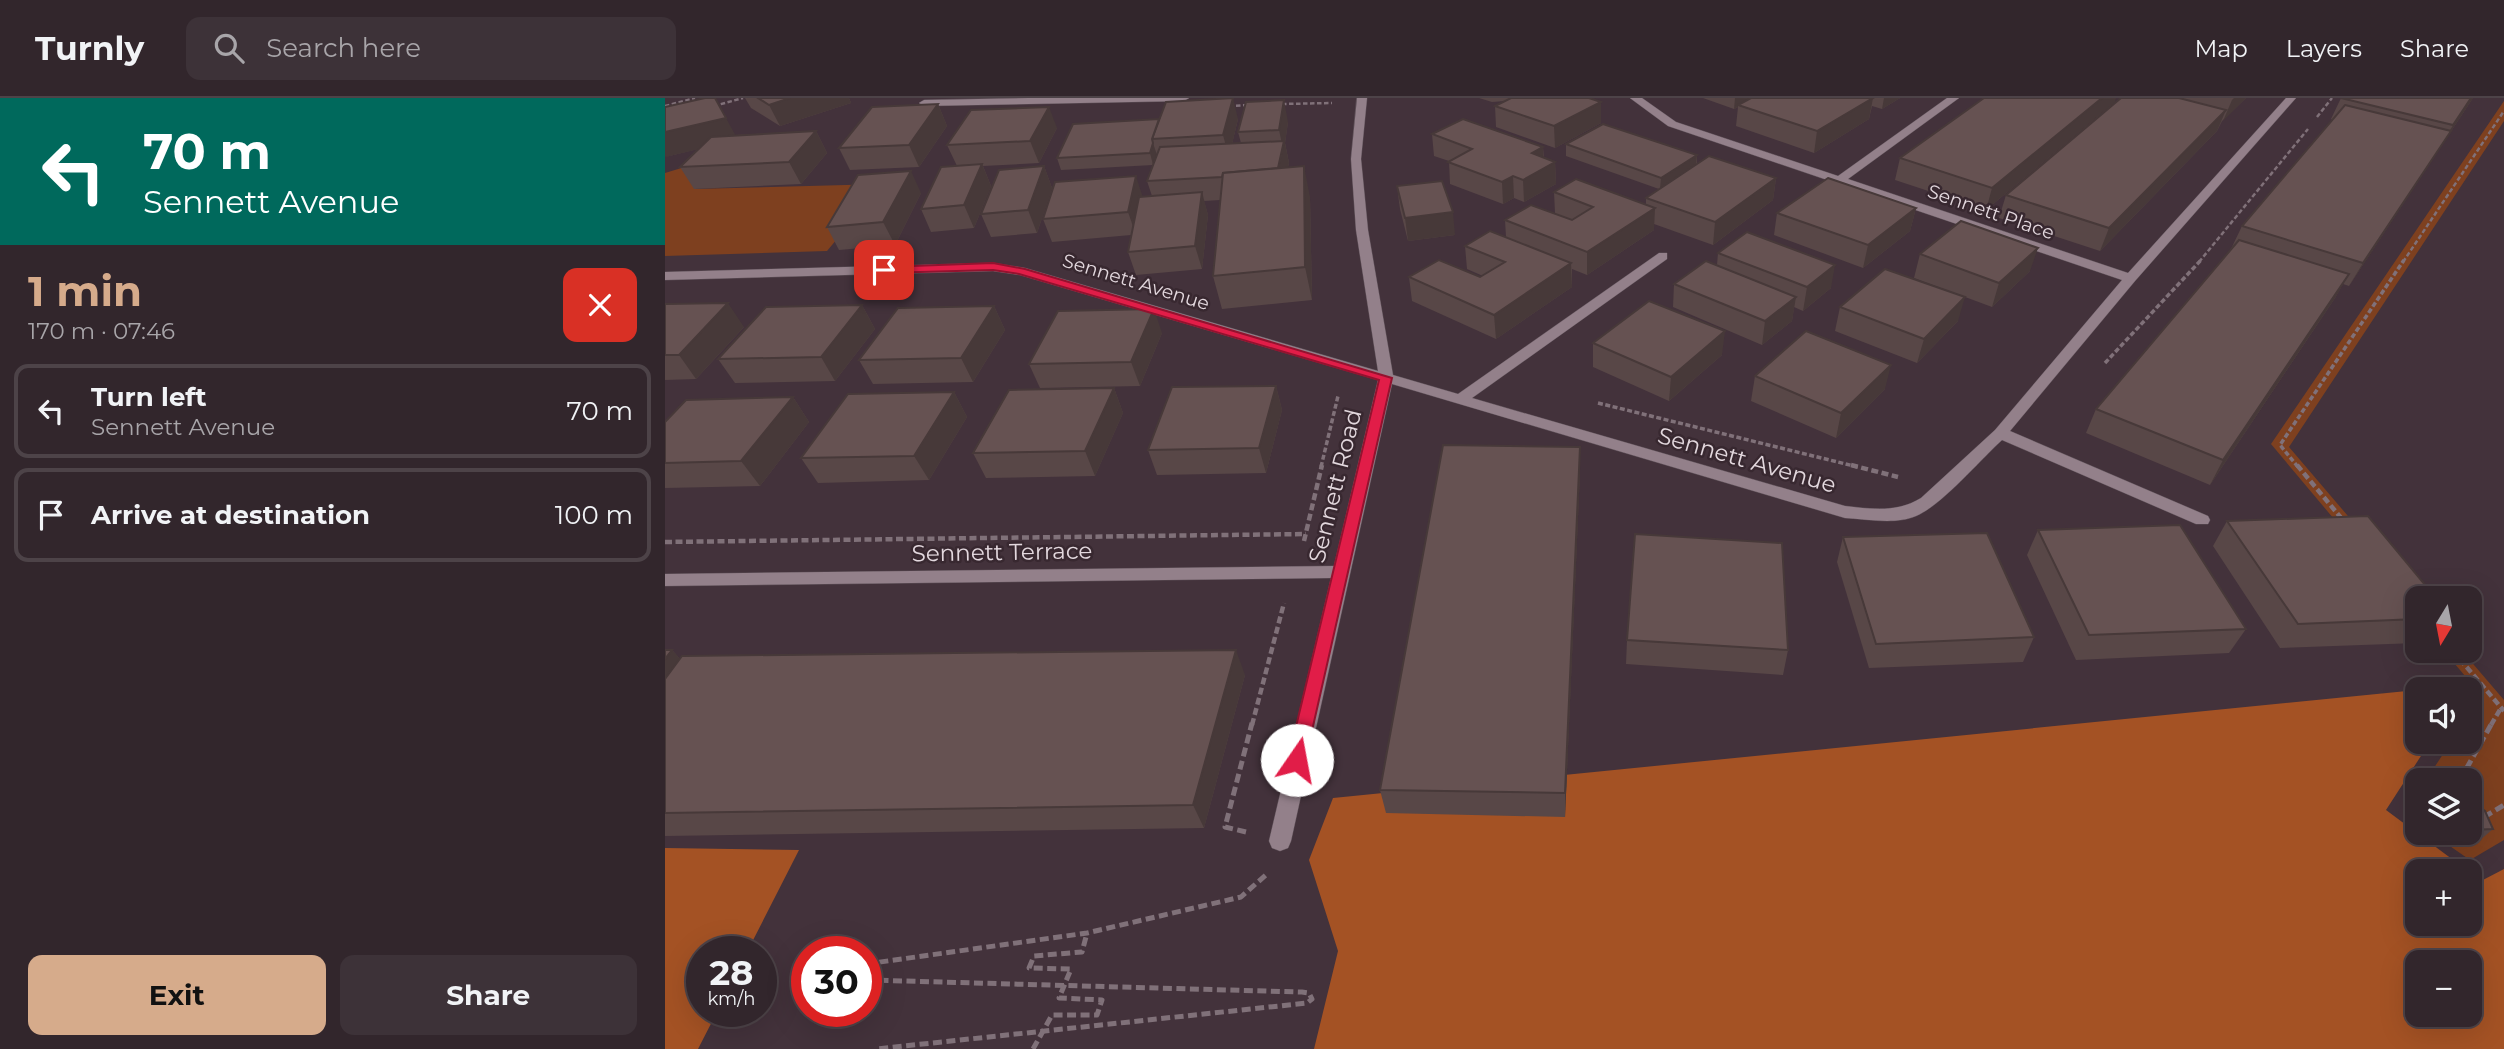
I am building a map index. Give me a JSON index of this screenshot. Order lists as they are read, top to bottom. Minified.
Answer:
{"streets":{"street":["Sennett Place","Sennett Avenue","Sennett Road","Sennett Terrace"]},"crossings":[["Sennett Place","Sennett Avenue"],["Sennett Avenue","Sennett Road"],["Sennett Road","Sennett Terrace"]],"north":"bottom","page":{"header":"Turnly","search":"Search here","nav":["Map","Layers","Share"],"turn":["70 m","Sennett Avenue"],"heading":["1 min","170 m · 07:46"],"list":[{"name":"Turn left","note":"Sennett Avenue","value":"70 m"},{"name":"Arrive at destination","value":"100 m"}],"map_buttons":["+","−"],"speed":"28 km/h","limit":"30","buttons":["Exit","Share"]}}
